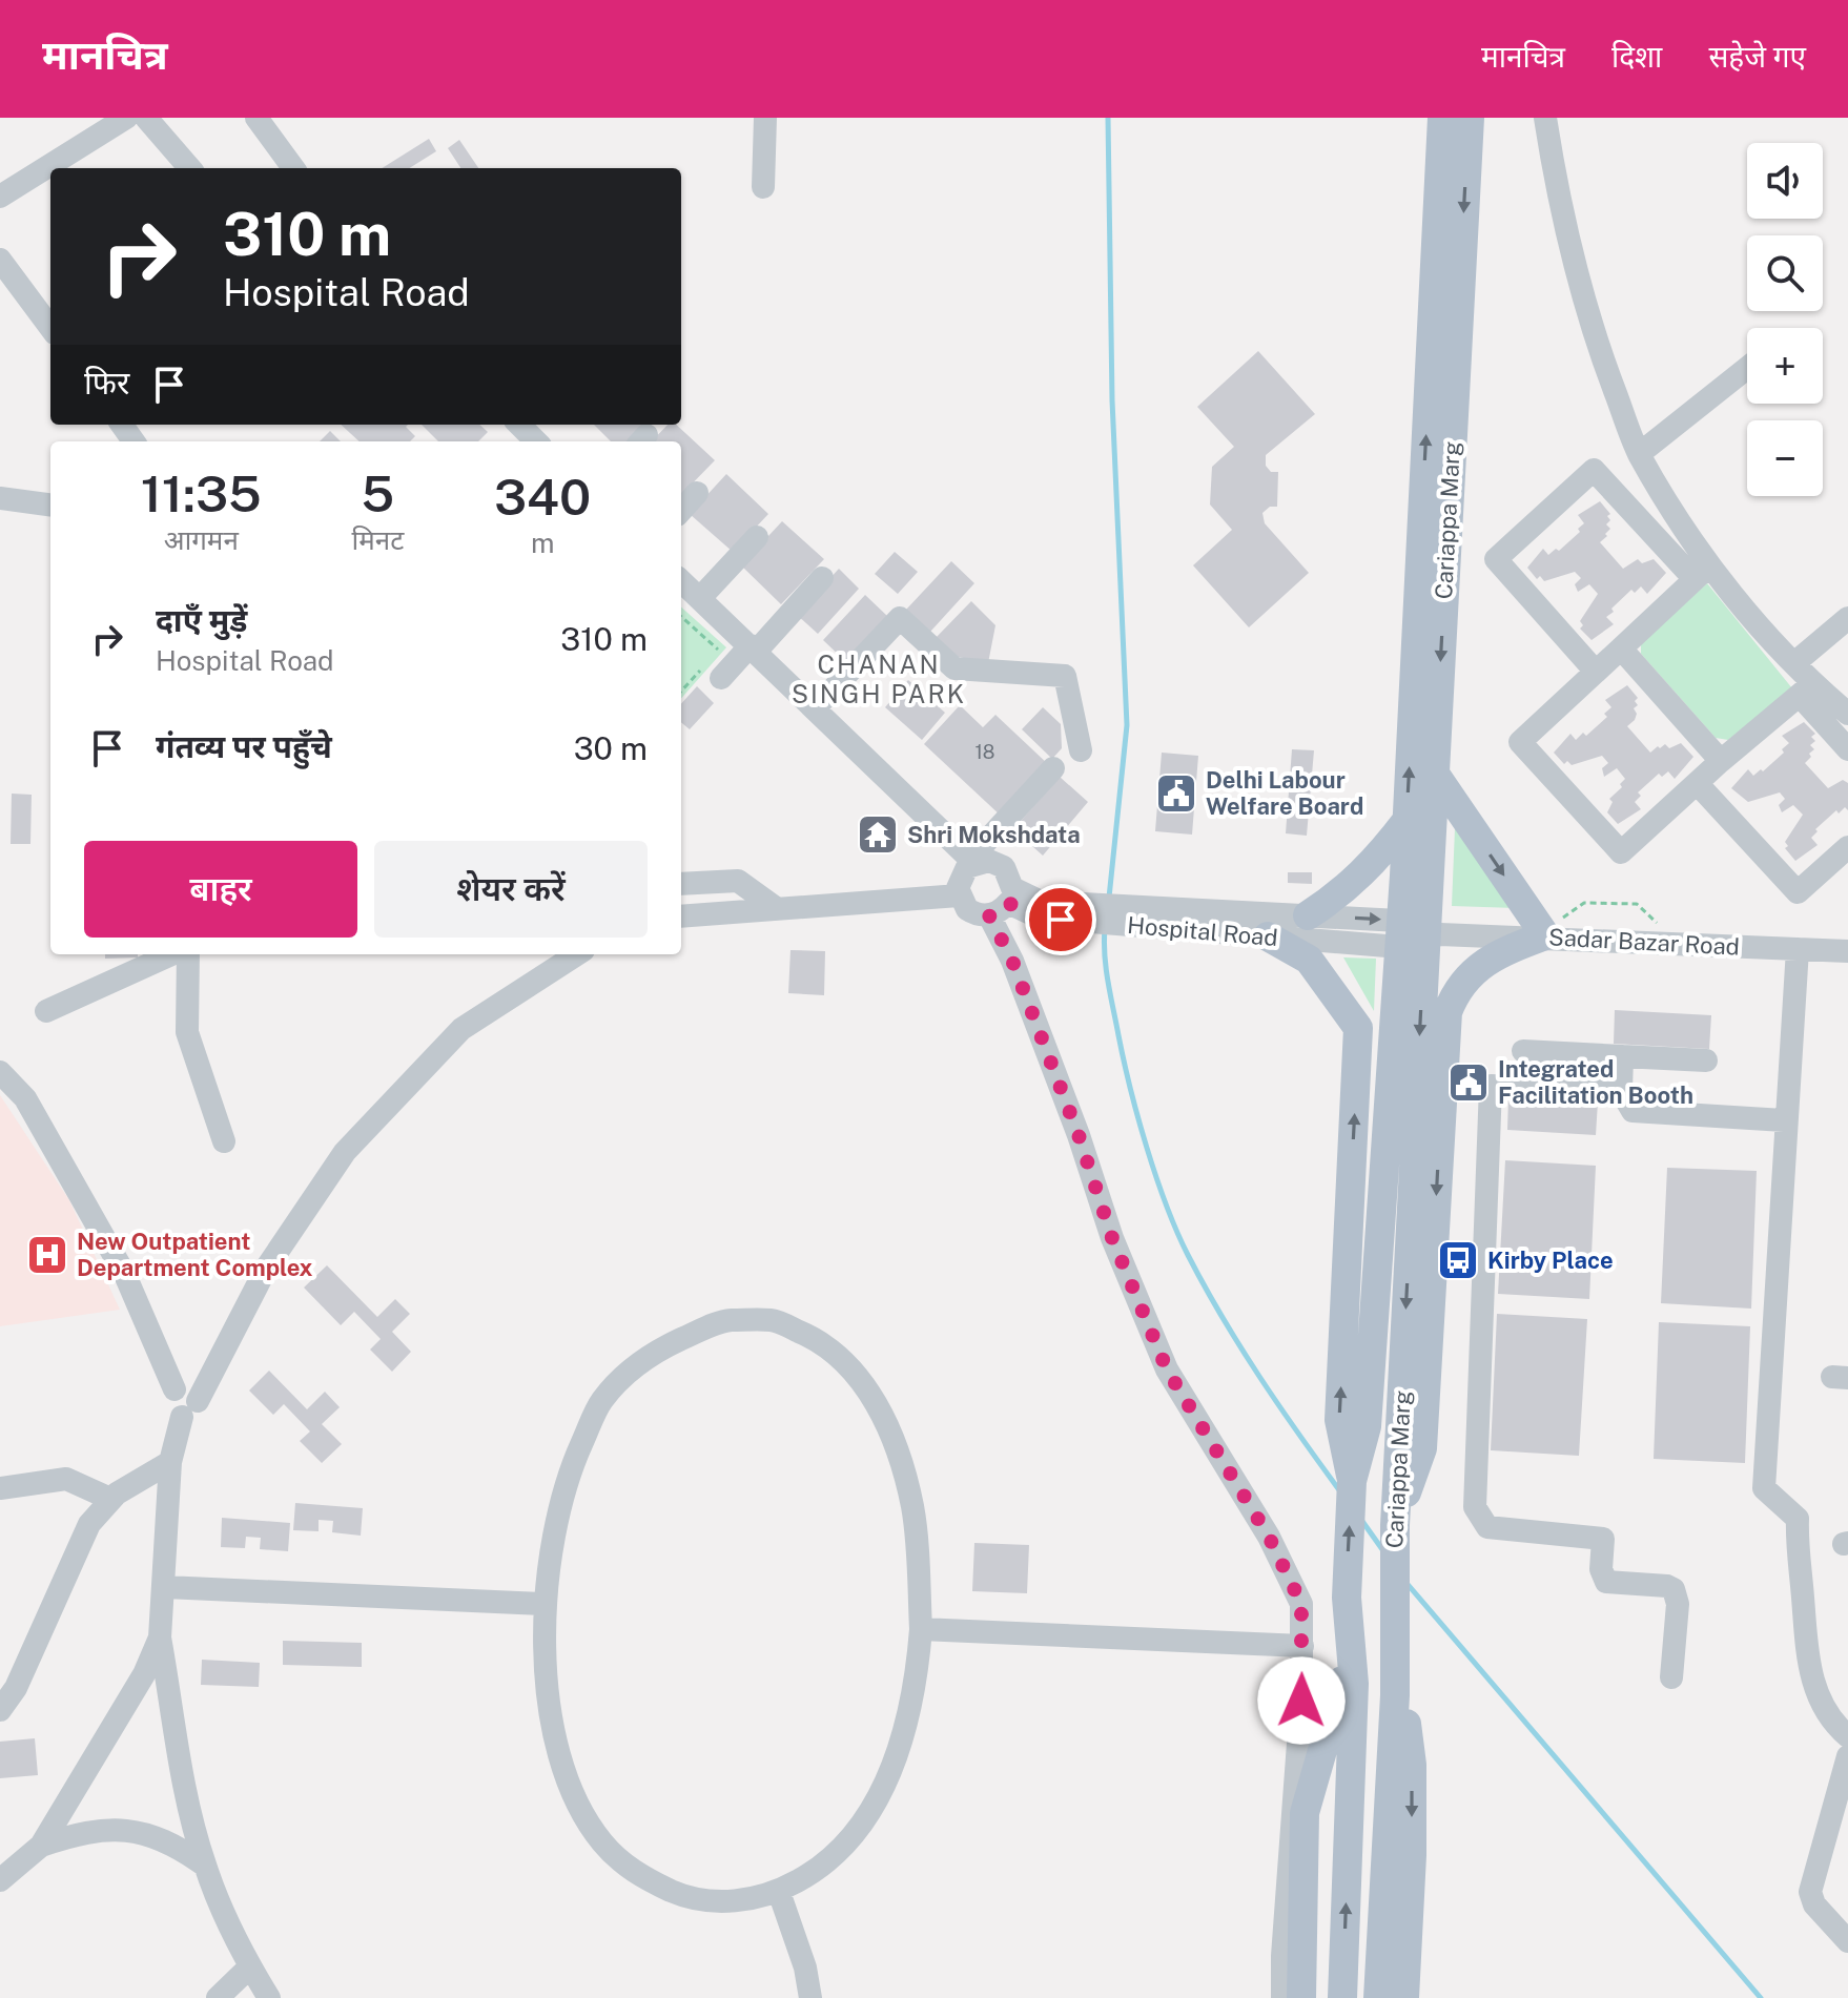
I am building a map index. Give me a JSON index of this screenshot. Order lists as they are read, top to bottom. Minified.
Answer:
{"streets":{"main road":["Cariappa Marg"],"street":["Hospital Road","Sadar Bazar Road"]},"crossings":[["Cariappa Marg","Hospital Road"],["Cariappa Marg","Sadar Bazar Road"],["Hospital Road","Sadar Bazar Road"]],"districts":["CHANAN SINGH PARK"],"places":{"public building":["Delhi Labour Welfare Board","Integrated Facilitation Booth"],"temple":["Shri Mokshdata"],"hospital":["New Outpatient Department Complex"],"bus stop":["Kirby Place"]},"house_numbers":["18"],"page":{"header":"मानचित्र","nav":["मानचित्र","दिशा","सहेजे गए"],"map_buttons":["+","−"],"turn":["310 m","Hospital Road"],"then":"फिर","eta":["11:35","आगमन","5","मिनट","340","m"],"list":[{"name":"दाएँ मुड़ें","note":"Hospital Road","value":"310 m"},{"name":"गंतव्य पर पहुँचे","value":"30 m"}],"buttons":["बाहर","शेयर करें"]}}
